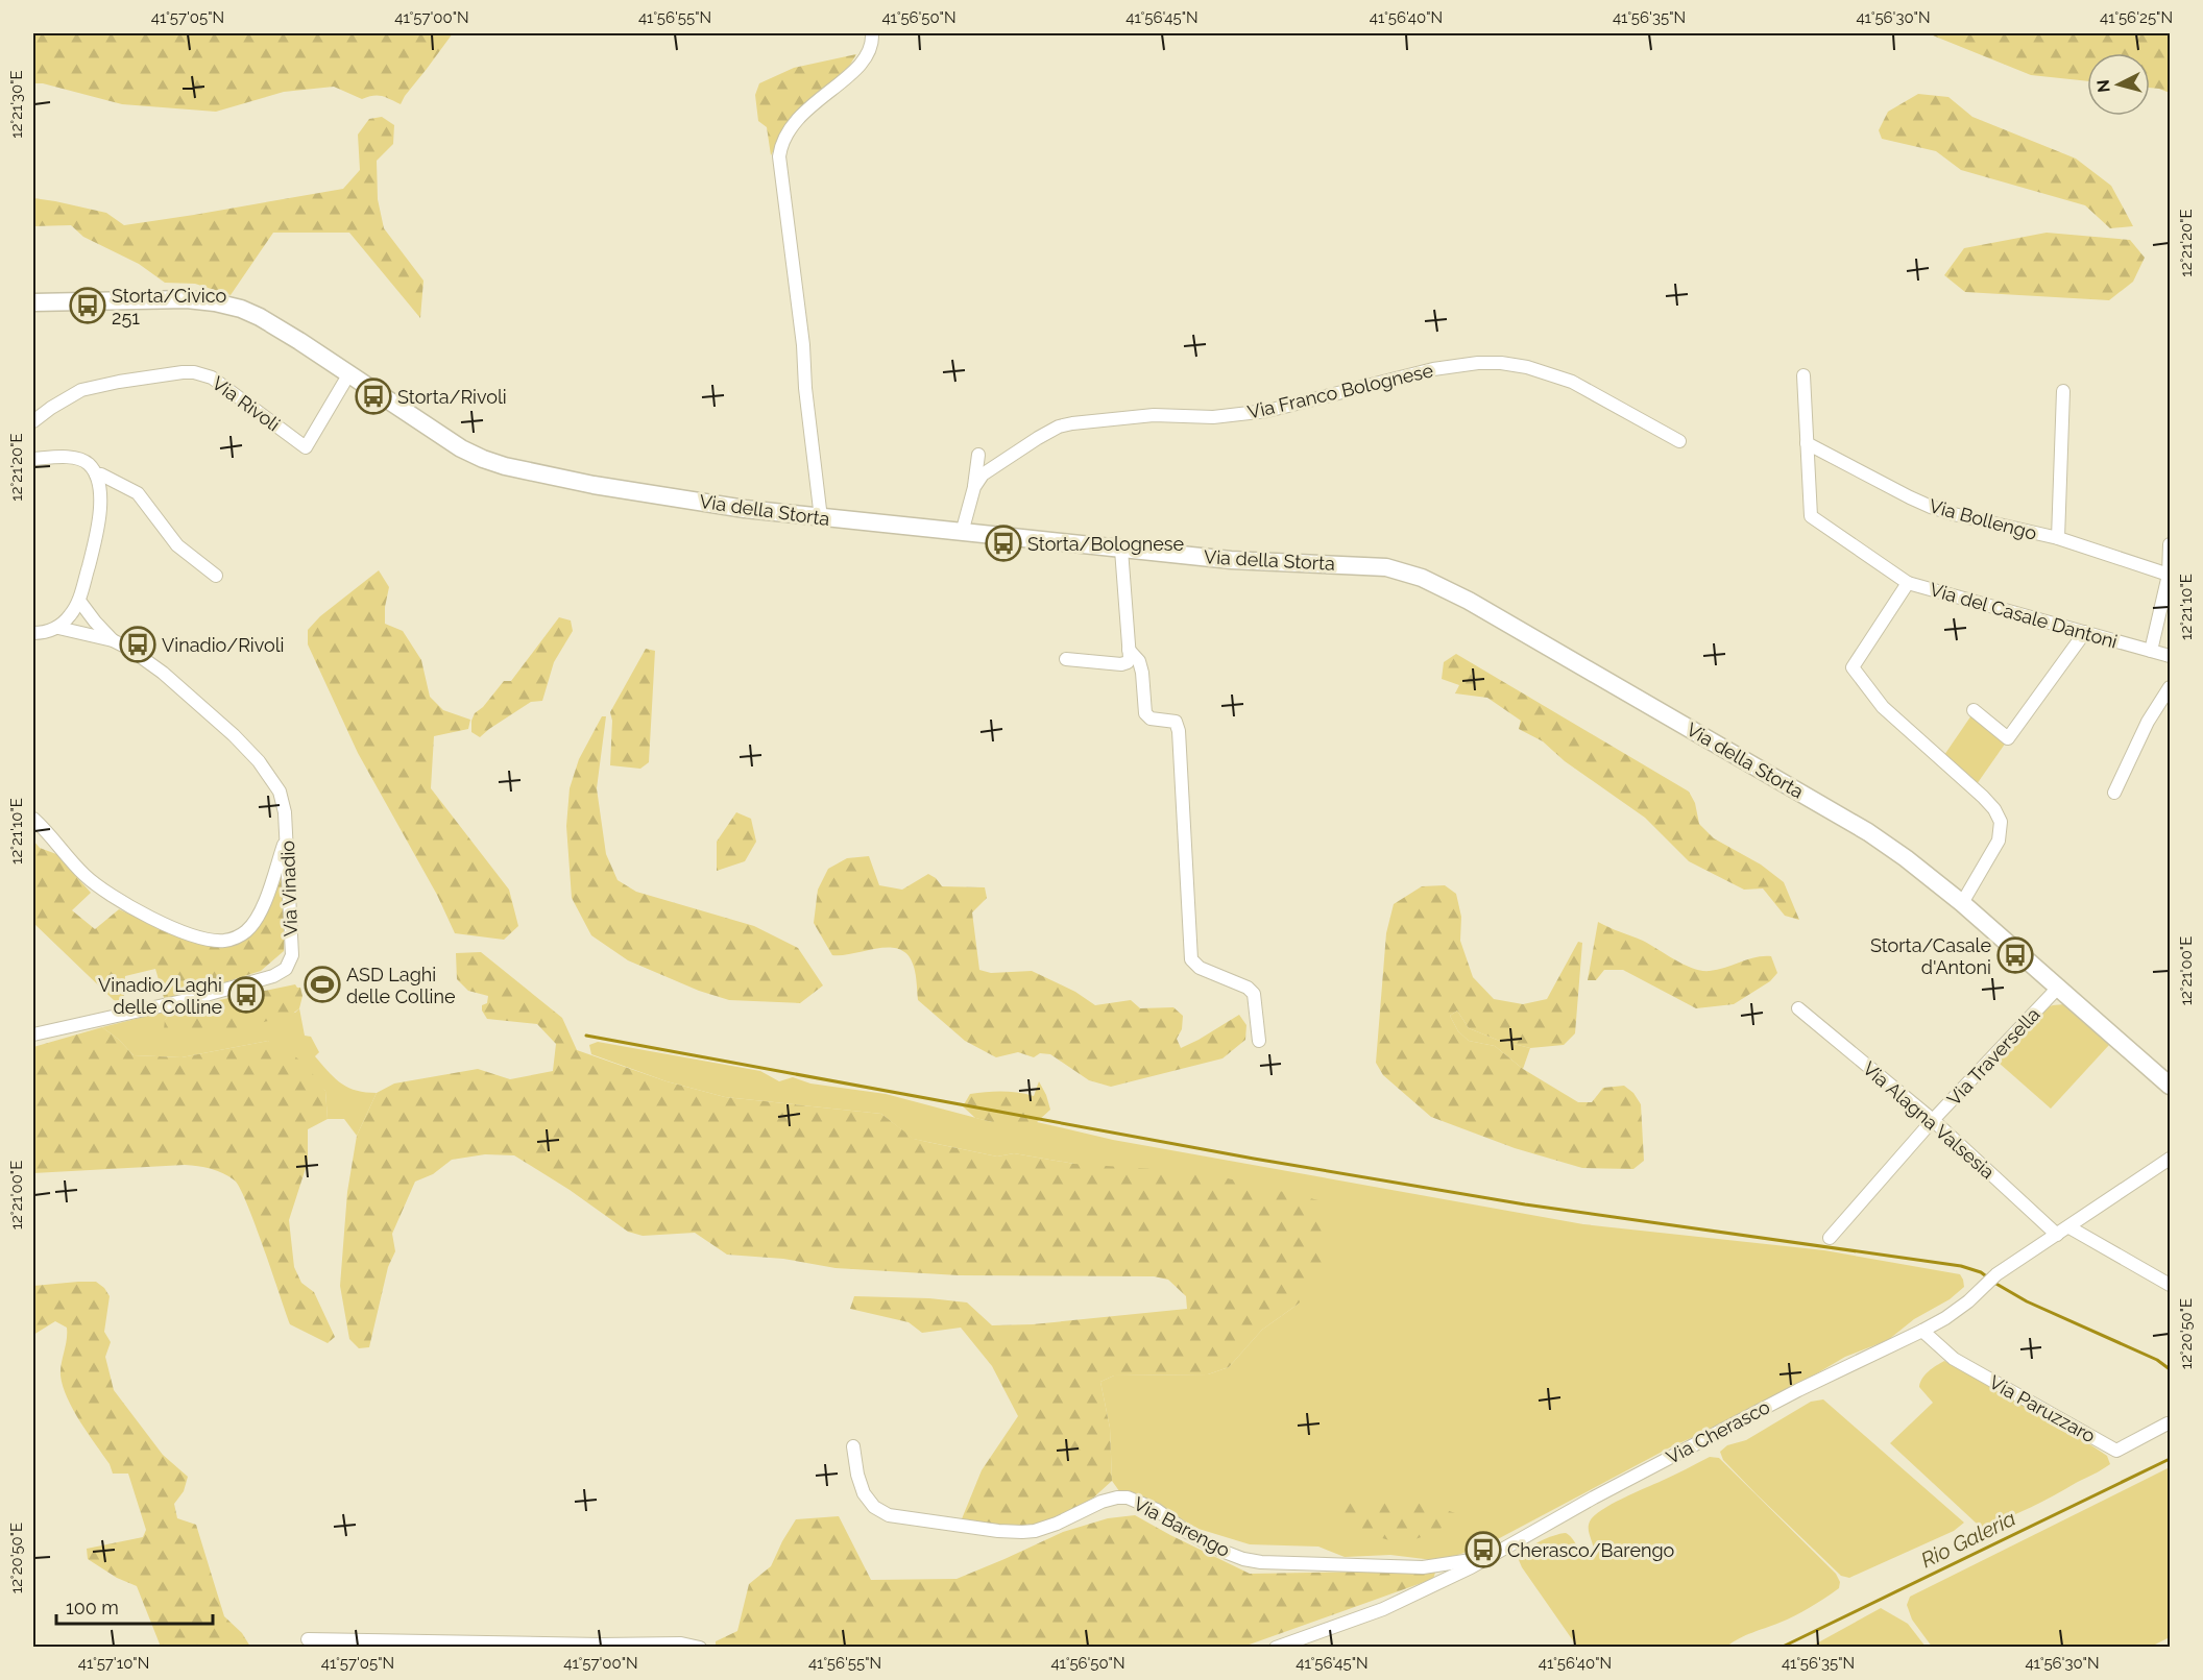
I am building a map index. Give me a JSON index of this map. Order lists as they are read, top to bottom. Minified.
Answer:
{"streets":{"main road":["Via della Storta"],"street":["Via Franco Bolognese","Via Rivoli","Via Bollengo","Via del Casale Dantoni","Via Vinadio","Via Traversella","Via Alagna Valsesia","Via Paruzzaro","Via Cherasco","Via Barengo"]},"crossings":[["Via Franco Bolognese","Via della Storta"],["Via Rivoli","Via della Storta"],["Via della Storta","Via del Casale Dantoni"],["Via della Storta","Via Traversella"],["Via Traversella","Via Alagna Valsesia"],["Via Alagna Valsesia","Via Cherasco"],["Via Paruzzaro","Via Cherasco"],["Via Cherasco","Via Barengo"]],"water":["Rio Galeria"],"places":{"bus stop":["Storta/Civico 251","Storta/Rivoli","Storta/Bolognese","Vinadio/Rivoli","Storta/Casale d'Antoni","Vinadio/Laghi delle Colline","Cherasco/Barengo"],"sports":["ASD Laghi delle Colline"]},"scale_bar":"100 m","north":"left","coordinates":["41°57'05\"N","41°57'00\"N","41°56'55\"N","41°56'50\"N","41°56'45\"N","41°56'40\"N","41°56'35\"N","41°56'30\"N","41°56'25\"N","12°21'30\"E","12°21'20\"E","12°21'10\"E","12°21'00\"E","12°20'50\"E","41°57'10\"N"]}
